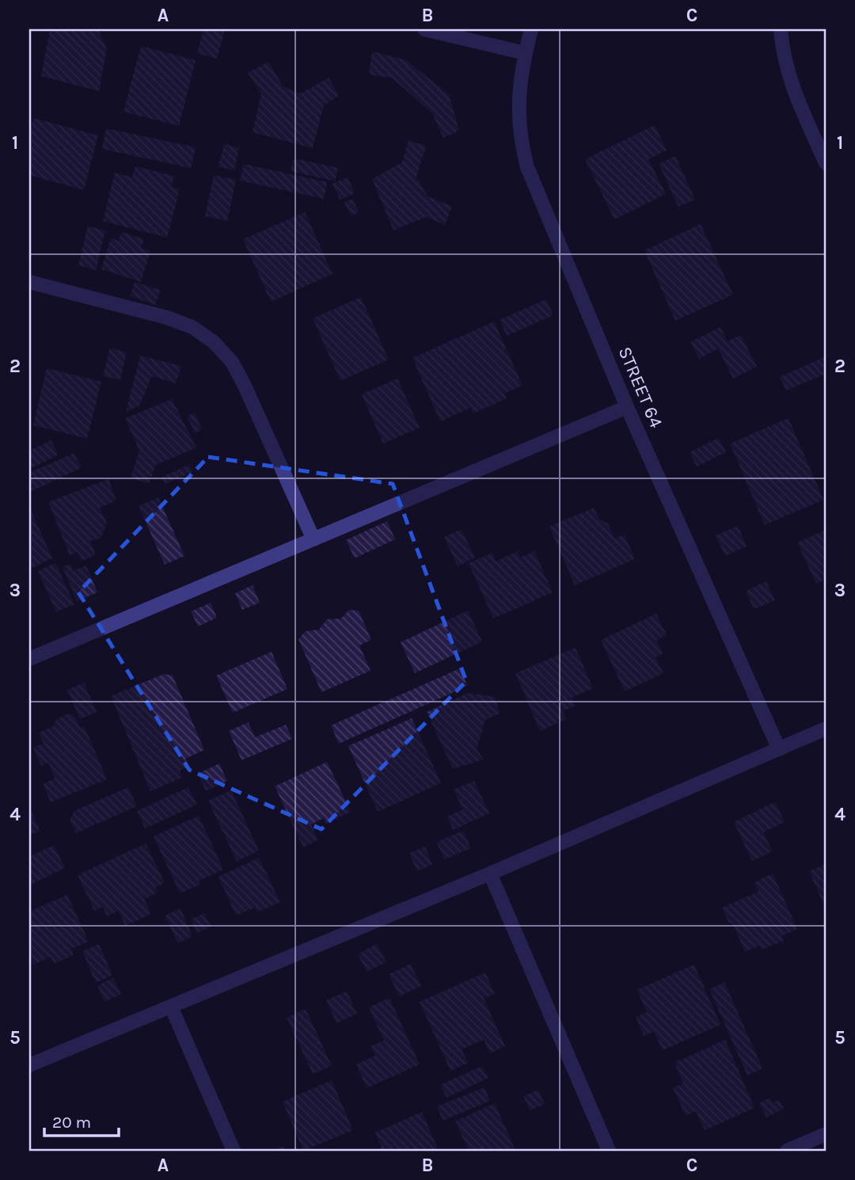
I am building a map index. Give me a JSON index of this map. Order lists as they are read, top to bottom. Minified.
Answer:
{"streets":{"street":["STREET 64"]},"scale_bar":"20 m","grid":{"columns":["A","B","C"],"rows":["1","2","3","4","5"]}}
